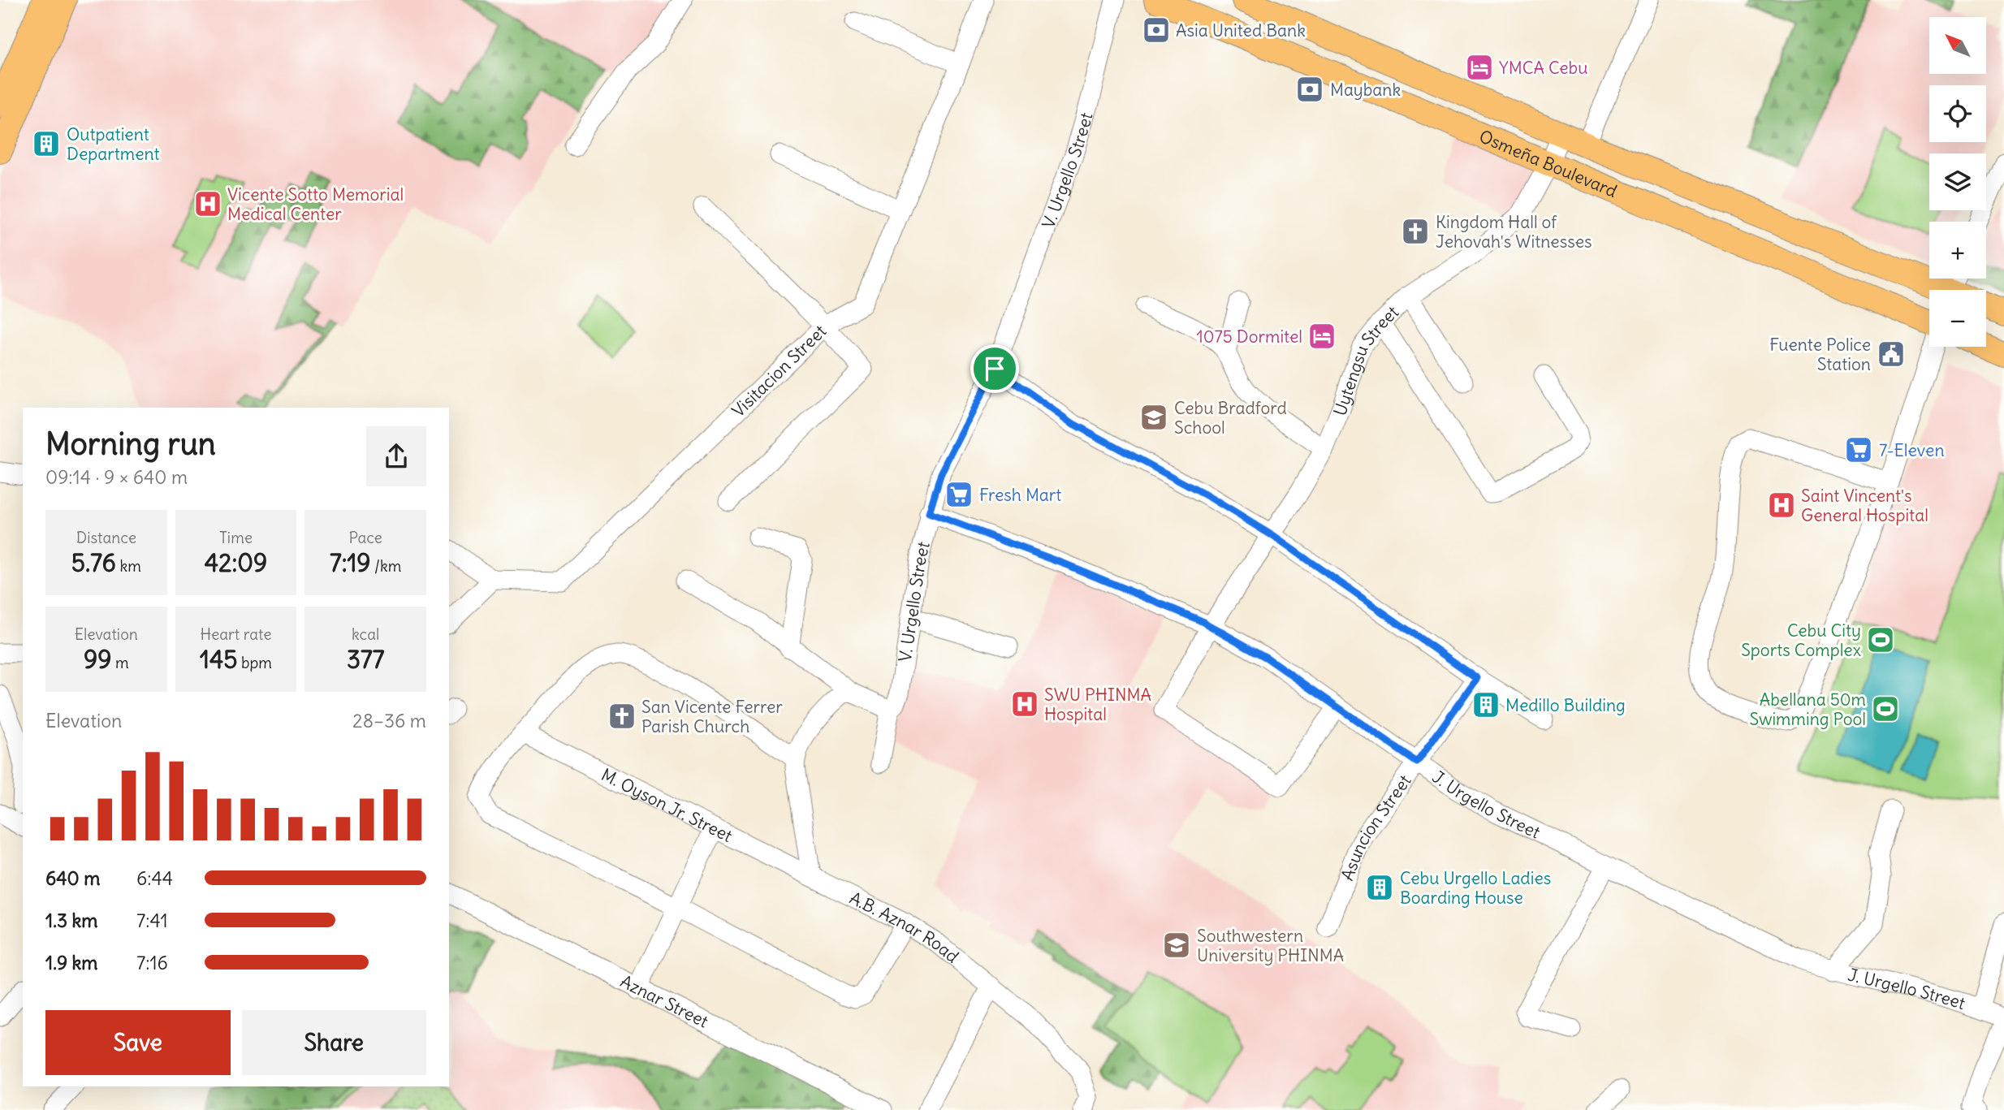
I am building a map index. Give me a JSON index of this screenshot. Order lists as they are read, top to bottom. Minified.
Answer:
{"streets":{"main road":["Osmeña Boulevard"],"street":["V. Urgello Street","Uytengsu Street","Visitacion Street","J. Urgello Street","M. Oyson Jr. Street","Asuncion Street","A.B. Aznar Road","Aznar Street"]},"crossings":[["Osmeña Boulevard","Uytengsu Street"],["V. Urgello Street","J. Urgello Street"],["Uytengsu Street","J. Urgello Street"],["J. Urgello Street","Asuncion Street"],["M. Oyson Jr. Street","A.B. Aznar Road"]],"places":{"bank":["Asia United Bank","Maybank"],"hotel":["YMCA Cebu","1075 Dormitel"],"building":["Outpatient Department","Medillo Building","Cebu Urgello Ladies Boarding House"],"hospital":["Vicente Sotto Memorial Medical Center","Saint Vincent's General Hospital","SWU PHINMA Hospital"],"church":["Kingdom Hall of Jehovah's Witnesses","San Vicente Ferrer Parish Church"],"public building":["Fuente Police Station"],"school or university":["Cebu Bradford School","Southwestern University PHINMA"],"supermarket":["7-Eleven","Fresh Mart"],"sports":["Cebu City Sports Complex","Abellana 50m Swimming Pool"]},"north":"top left","page":{"map_buttons":["+","−"],"heading":["Morning run","09:14 · 9 × 640 m"],"stats":[["Distance","5.76 km"],["Time","42:09"],["Pace","7:19 /km"],["Elevation","99 m"],["Heart rate","145 bpm"],["kcal","377"]],"chart":["Elevation","28–36 m"],"list":[{"name":"640 m","note":"6:44"},{"name":"1.3 km","note":"7:41"},{"name":"1.9 km","note":"7:16"}],"buttons":["Save","Share"]}}
